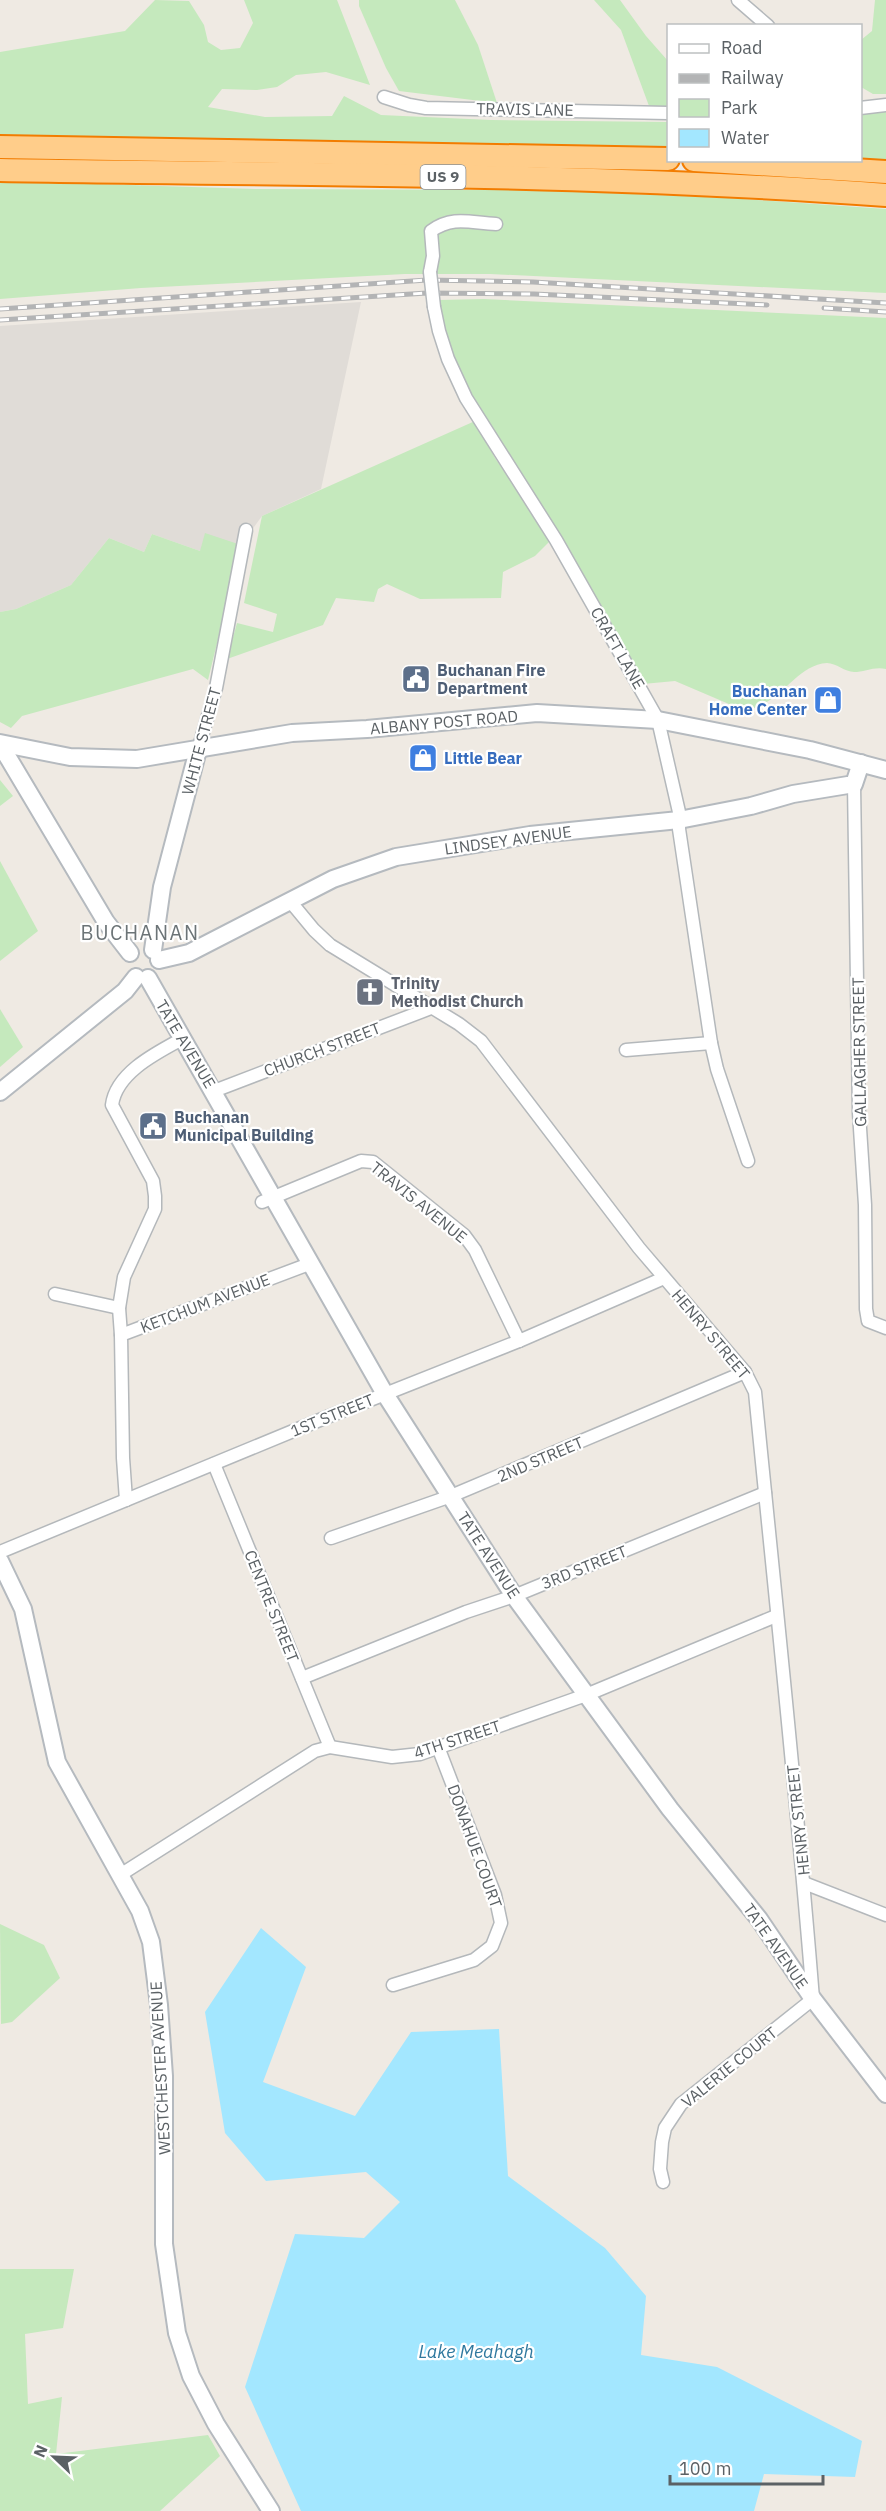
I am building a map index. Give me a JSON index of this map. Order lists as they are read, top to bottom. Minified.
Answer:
{"streets":{"highway":["US 9"],"street":["TRAVIS LANE","CRAFT LANE","ALBANY POST ROAD","WHITE STREET","LINDSEY AVENUE","TATE AVENUE","CHURCH STREET","GALLAGHER STREET","TRAVIS AVENUE","KETCHUM AVENUE","HENRY STREET","1ST STREET","2ND STREET","3RD STREET","CENTRE STREET","4TH STREET","DONAHUE COURT","VALERIE COURT","WESTCHESTER AVENUE"]},"crossings":[["CRAFT LANE","ALBANY POST ROAD"],["CRAFT LANE","LINDSEY AVENUE"],["ALBANY POST ROAD","WHITE STREET"],["WHITE STREET","LINDSEY AVENUE"],["WHITE STREET","TATE AVENUE"],["LINDSEY AVENUE","TATE AVENUE"],["LINDSEY AVENUE","GALLAGHER STREET"],["LINDSEY AVENUE","HENRY STREET"],["TATE AVENUE","CHURCH STREET"],["TATE AVENUE","TRAVIS AVENUE"],["TATE AVENUE","KETCHUM AVENUE"],["TATE AVENUE","HENRY STREET"],["TATE AVENUE","1ST STREET"],["TATE AVENUE","2ND STREET"],["TATE AVENUE","3RD STREET"],["TATE AVENUE","4TH STREET"],["TATE AVENUE","VALERIE COURT"],["CHURCH STREET","HENRY STREET"],["TRAVIS AVENUE","1ST STREET"],["KETCHUM AVENUE","1ST STREET"],["HENRY STREET","1ST STREET"],["HENRY STREET","2ND STREET"],["HENRY STREET","3RD STREET"],["HENRY STREET","4TH STREET"],["HENRY STREET","VALERIE COURT"],["1ST STREET","CENTRE STREET"],["3RD STREET","CENTRE STREET"],["CENTRE STREET","4TH STREET"],["4TH STREET","DONAHUE COURT"]],"districts":["BUCHANAN"],"water":["Lake Meahagh"],"places":{"public building":["Buchanan Fire Department","Buchanan Municipal Building"],"shop":["Buchanan Home Center","Little Bear"],"church":["Trinity Methodist Church"]},"legend":["Road","Railway","Park","Water"],"scale_bar":"100 m","north":"top left"}
